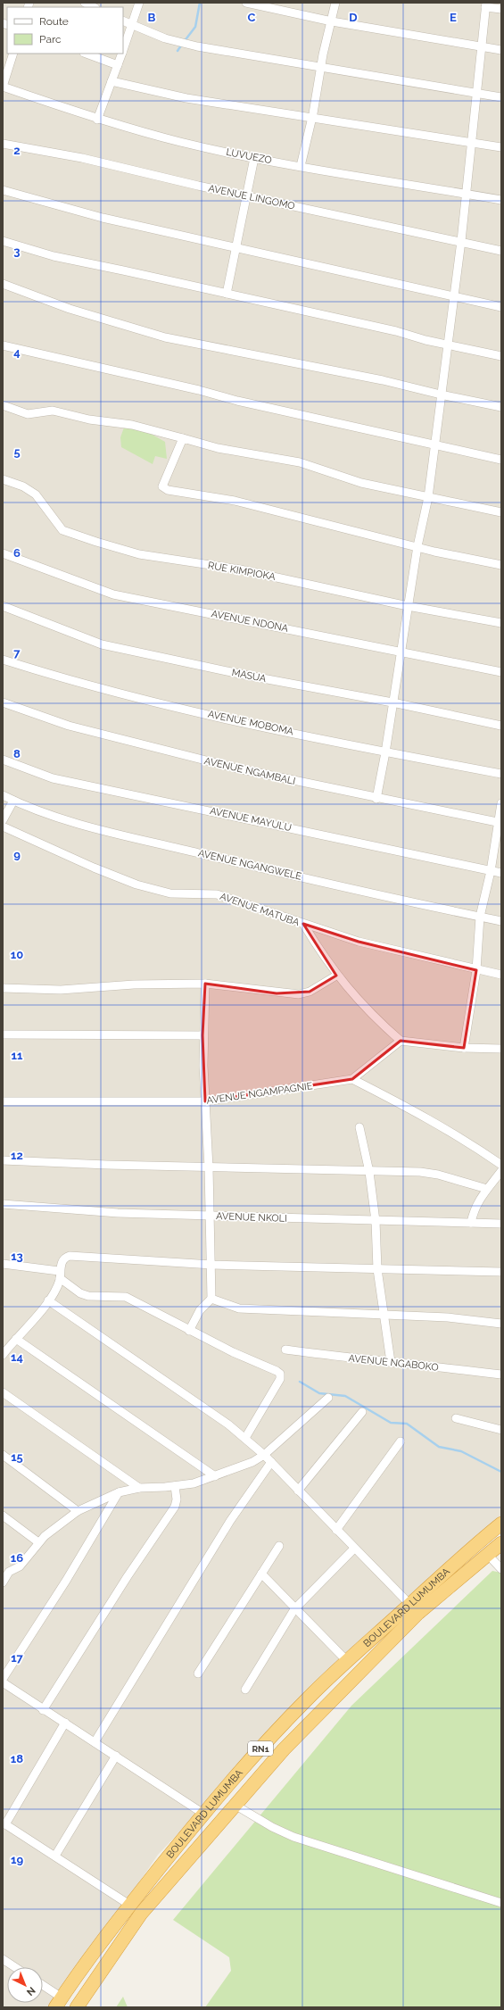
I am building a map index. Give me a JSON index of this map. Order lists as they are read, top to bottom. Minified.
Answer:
{"streets":{"highway":["BOULEVARD LUMUMBA","RN1"],"street":["LUVUEZO","AVENUE LINGOMO","RUE KIMPIOKA","AVENUE NDONA","MASUA","AVENUE MOBOMA","AVENUE NGAMBALI","AVENUE MAYULU","AVENUE NGANGWELE","AVENUE MATUBA","AVENUE NGAMPAGNIE","AVENUE NKOLI","AVENUE NGABOKO"]},"legend":["Route","Parc"],"north":"bottom right","grid":{"columns":["B","C","D","E"],"rows":["2","3","4","5","6","7","8","9","10","11","12","13","14","15","16","17","18","19"]}}
